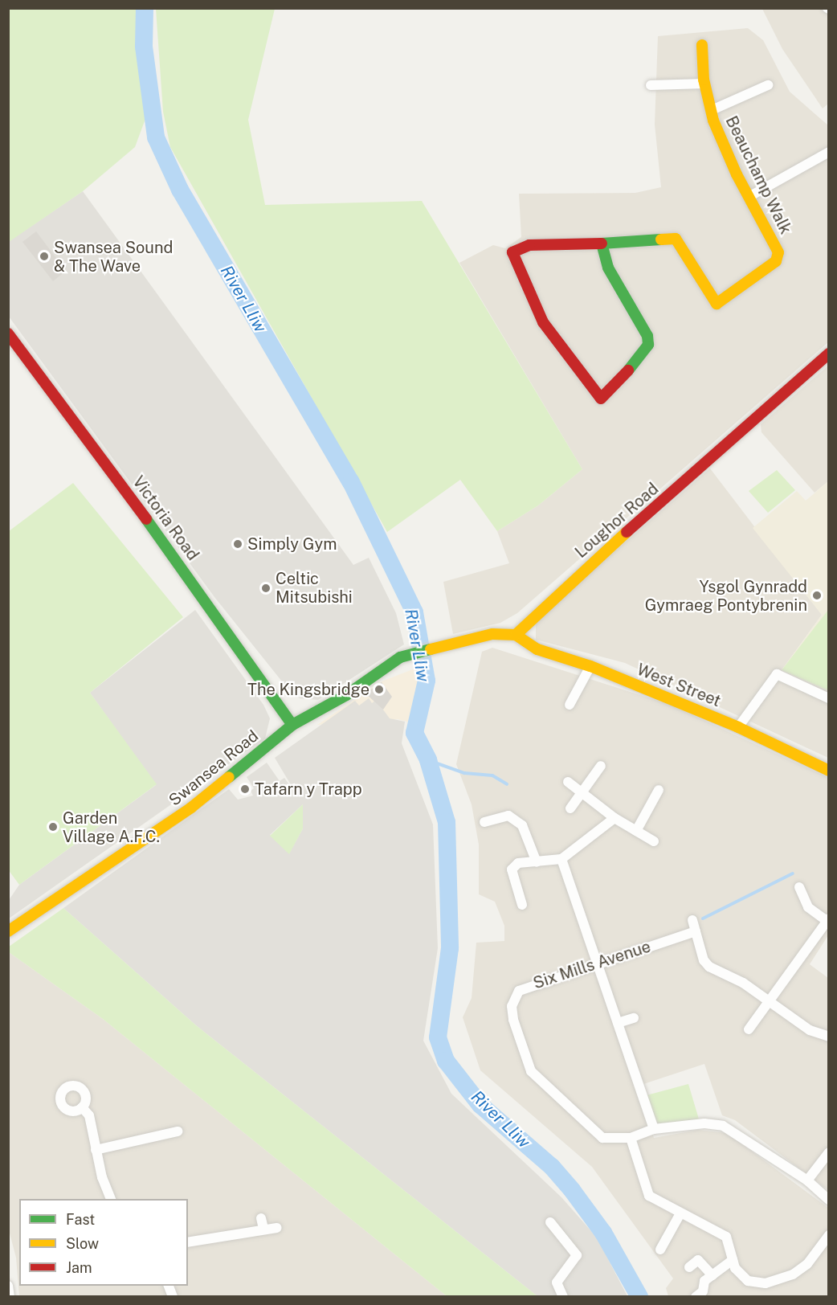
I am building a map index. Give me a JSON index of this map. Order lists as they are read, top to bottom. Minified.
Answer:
{"streets":{"main road":["Beauchamp Walk","Victoria Road","Loughor Road","West Street","Swansea Road"],"street":["Six Mills Avenue"]},"crossings":[["Victoria Road","Swansea Road"],["Loughor Road","West Street"],["Loughor Road","Swansea Road"],["West Street","Swansea Road"]],"water":["River Lliw"],"places":["Swansea Sound & The Wave","Simply Gym","Celtic Mitsubishi","Ysgol Gynradd Gymraeg Pontybrenin","The Kingsbridge","Tafarn y Trapp","Garden Village A.F.C."],"legend":["Fast","Slow","Jam"]}
